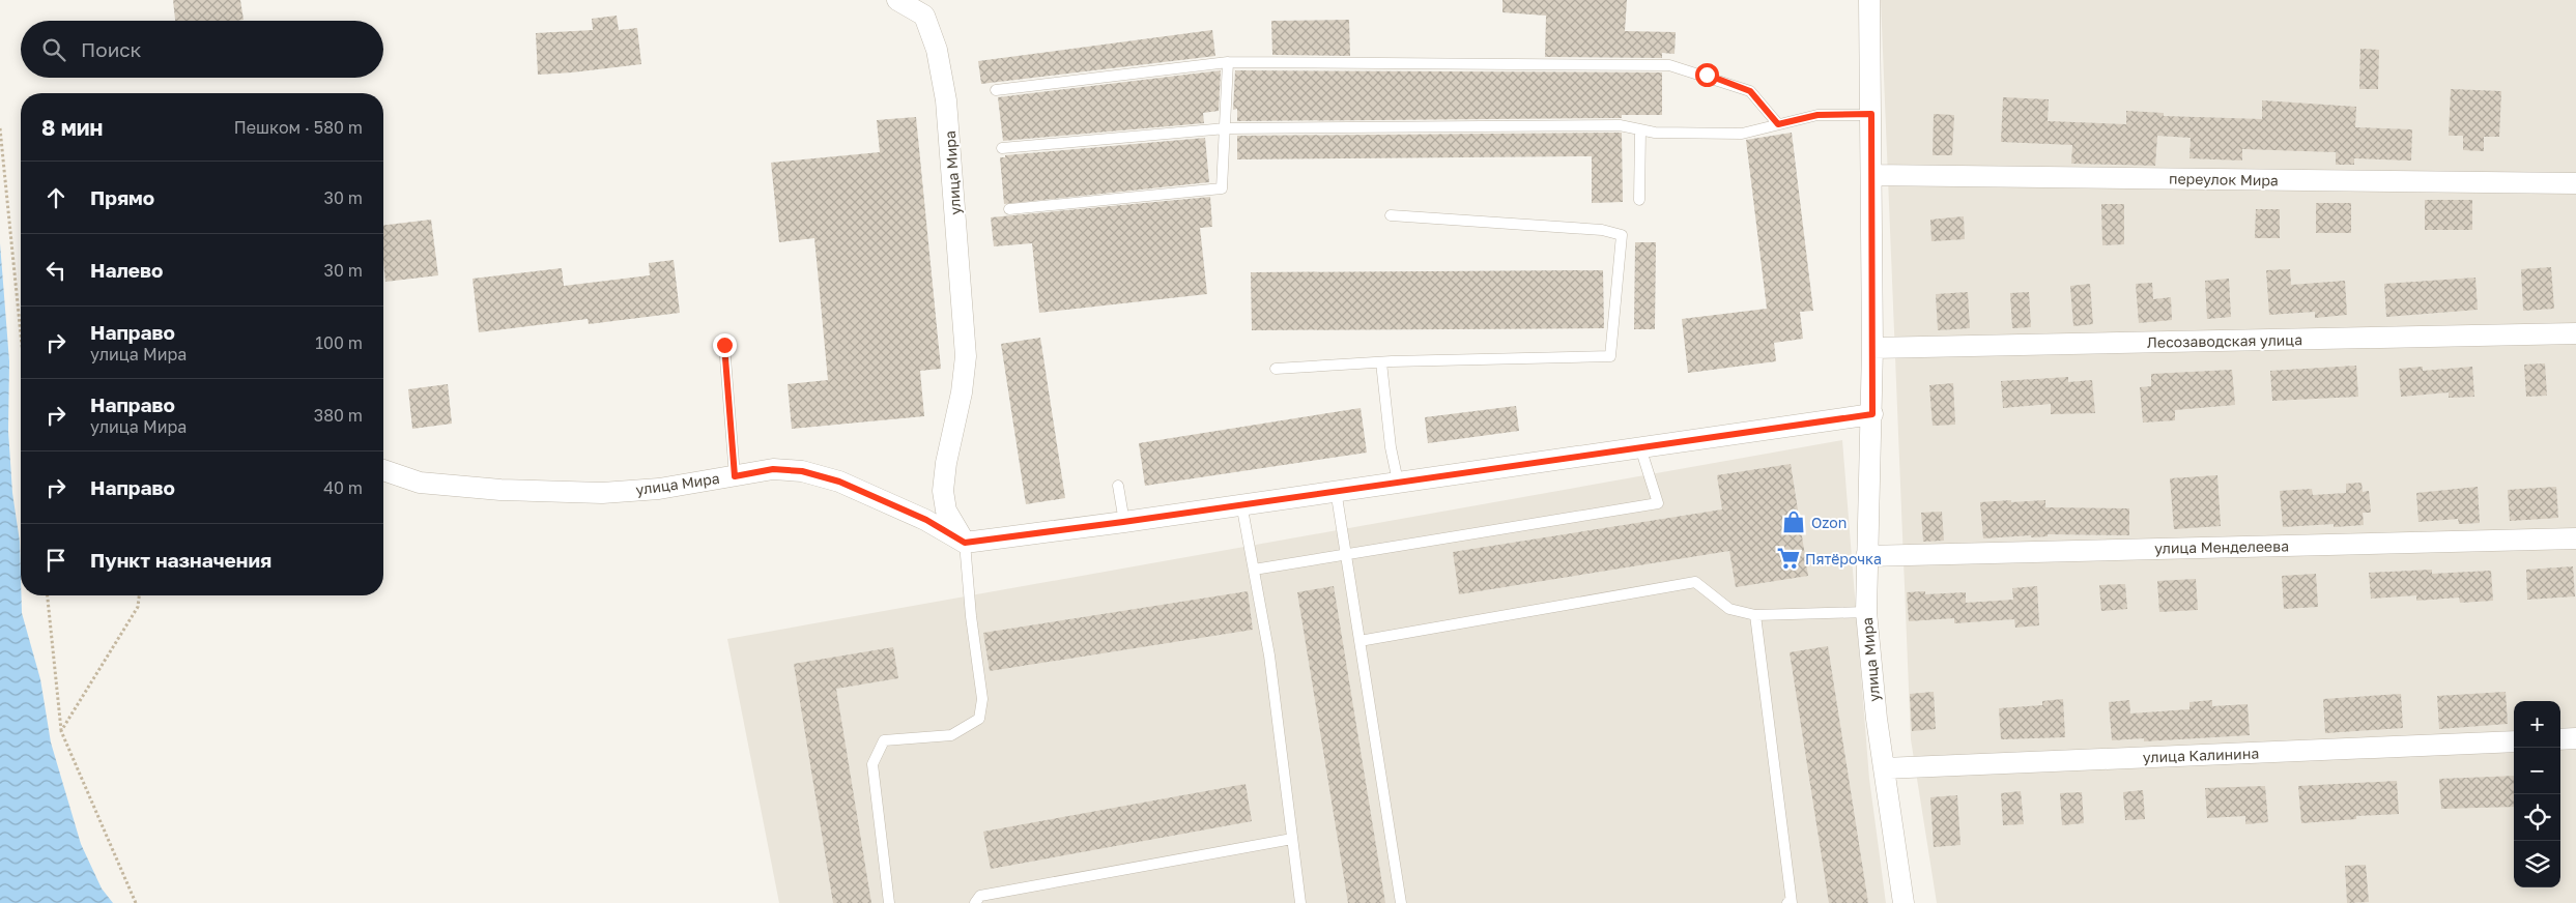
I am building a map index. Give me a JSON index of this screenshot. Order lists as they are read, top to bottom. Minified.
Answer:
{"streets":{"street":["улица Мира","переулок Мира","Лесозаводская улица","улица Менделеева","улица Калинина"]},"crossings":[["улица Мира","переулок Мира"],["улица Мира","Лесозаводская улица"],["улица Мира","улица Менделеева"],["улица Мира","улица Калинина"]],"places":{"shop":["Ozon"],"supermarket":["Пятёрочка"]},"page":{"search":"Поиск","heading":["8 мин","Пешком · 580 m"],"list":[["Прямо","30 m"],["Налево","30 m"],["Направо","улица Мира","100 m"],["Направо","улица Мира","380 m"],["Направо","40 m"],"Пункт назначения"],"map_buttons":["+","−"]}}
